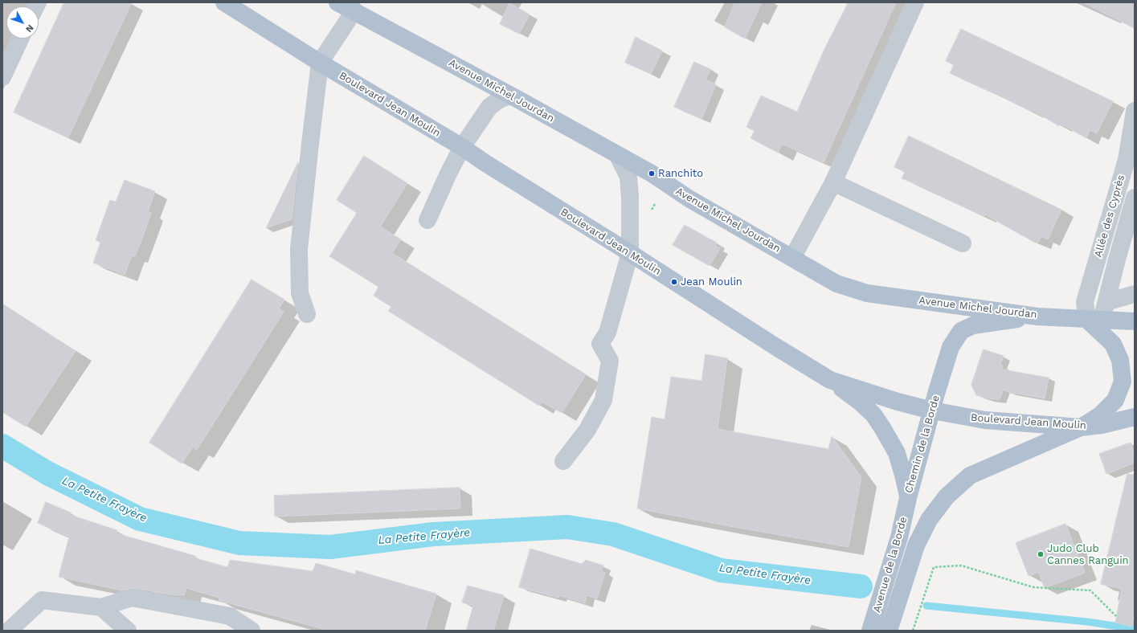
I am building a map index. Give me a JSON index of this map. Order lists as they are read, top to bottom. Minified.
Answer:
{"streets":{"main road":["Avenue Michel Jourdan","Boulevard Jean Moulin","Chemin de la Borde","Avenue de la Borde"],"lane":["Allée des Cyprès"]},"crossings":[["Avenue Michel Jourdan","Allée des Cyprès"],["Avenue Michel Jourdan","Chemin de la Borde"],["Boulevard Jean Moulin","Chemin de la Borde"],["Chemin de la Borde","Avenue de la Borde"]],"water":["La Petite Frayère"],"places":["Ranchito","Jean Moulin","Judo Club Cannes Ranguin"],"north":"bottom right"}
